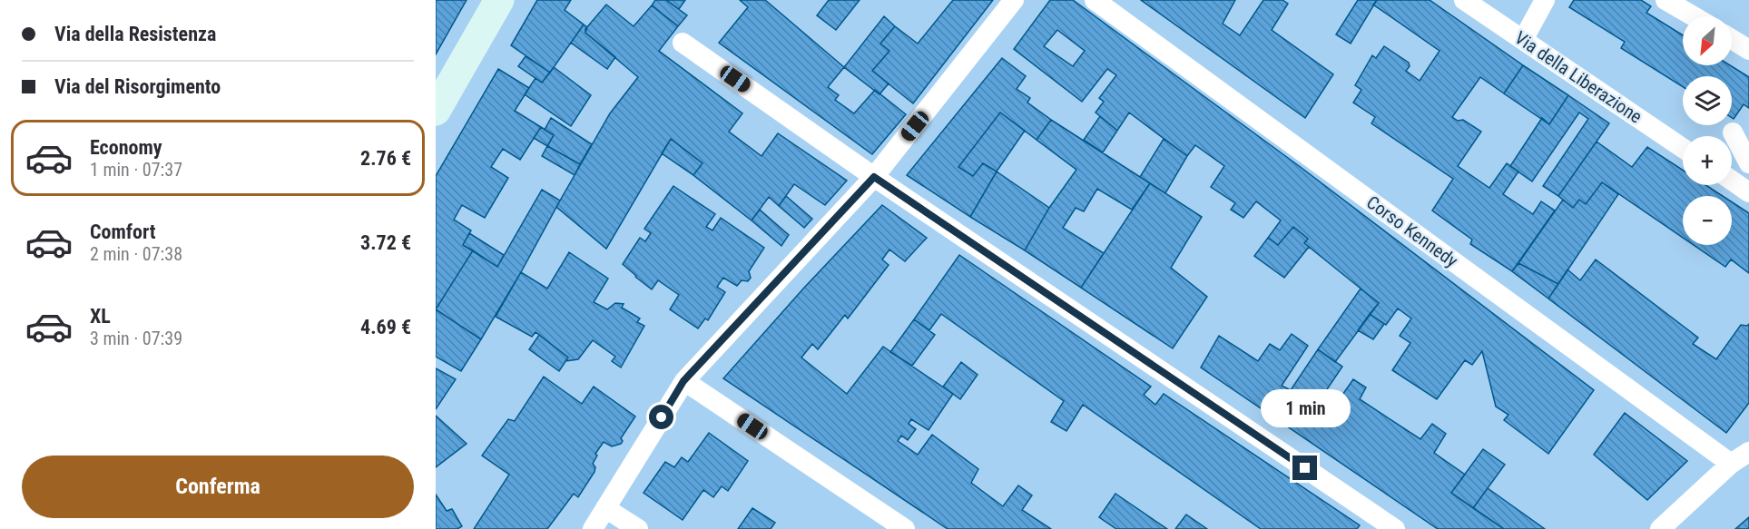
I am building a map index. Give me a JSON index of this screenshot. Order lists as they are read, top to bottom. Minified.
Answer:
{"streets":{"street":["Via della Liberazione","Corso Kennedy"]},"north":"bottom left","page":{"banner":["Via della Resistenza","Via del Risorgimento"],"map_buttons":["+","−"],"list":[{"name":"Economy","note":"1 min · 07:37","value":"2.76 €"},{"name":"Comfort","note":"2 min · 07:38","value":"3.72 €"},{"name":"XL","note":"3 min · 07:39","value":"4.69 €"}],"bubble":"1 min","buttons":"Conferma"}}
